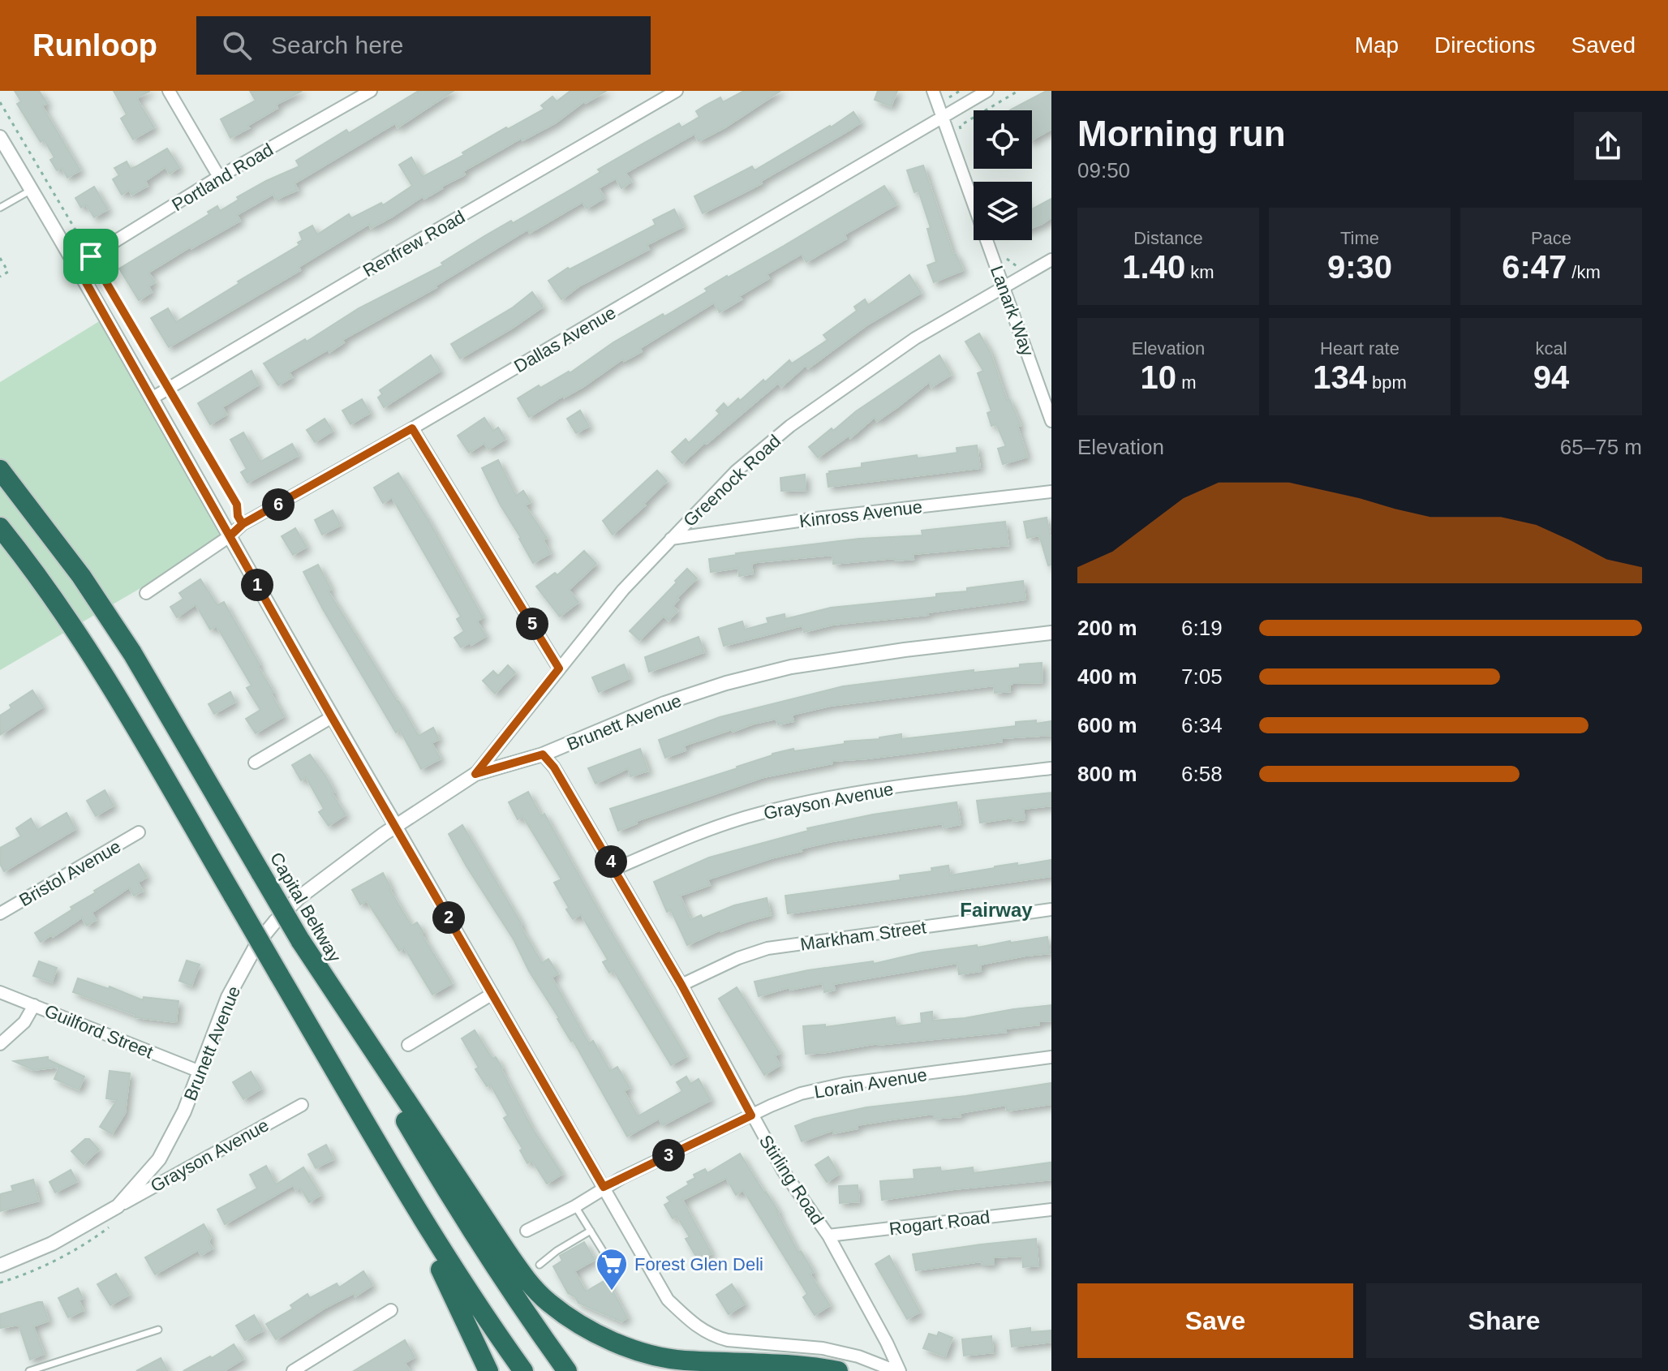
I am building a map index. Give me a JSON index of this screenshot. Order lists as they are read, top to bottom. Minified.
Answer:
{"streets":{"highway":["Capital Beltway"],"street":["Portland Road","Renfrew Road","Lanark Way","Dallas Avenue","Greenock Road","Kinross Avenue","Brunett Avenue","Grayson Avenue","Bristol Avenue","Markham Street","Guilford Street","Lorain Avenue","Stirling Road","Rogart Road"]},"crossings":[["Lanark Way","Dallas Avenue"],["Lanark Way","Greenock Road"],["Greenock Road","Kinross Avenue"],["Greenock Road","Brunett Avenue"],["Brunett Avenue","Grayson Avenue"],["Brunett Avenue","Guilford Street"],["Brunett Avenue","Stirling Road"],["Grayson Avenue","Stirling Road"],["Markham Street","Stirling Road"],["Lorain Avenue","Stirling Road"],["Stirling Road","Rogart Road"]],"districts":["Fairway"],"places":{"supermarket":["Forest Glen Deli"]},"page":{"header":"Runloop","search":"Search here","nav":["Map","Directions","Saved"],"heading":["Morning run","09:50"],"stats":[["Distance","1.40 km"],["Time","9:30"],["Pace","6:47 /km"],["Elevation","10 m"],["Heart rate","134 bpm"],["kcal","94"]],"chart":["Elevation","65–75 m"],"pins":["6","1","5","4","2","3"],"list":[{"name":"200 m","note":"6:19"},{"name":"400 m","note":"7:05"},{"name":"600 m","note":"6:34"},{"name":"800 m","note":"6:58"}],"buttons":["Save","Share"]}}
